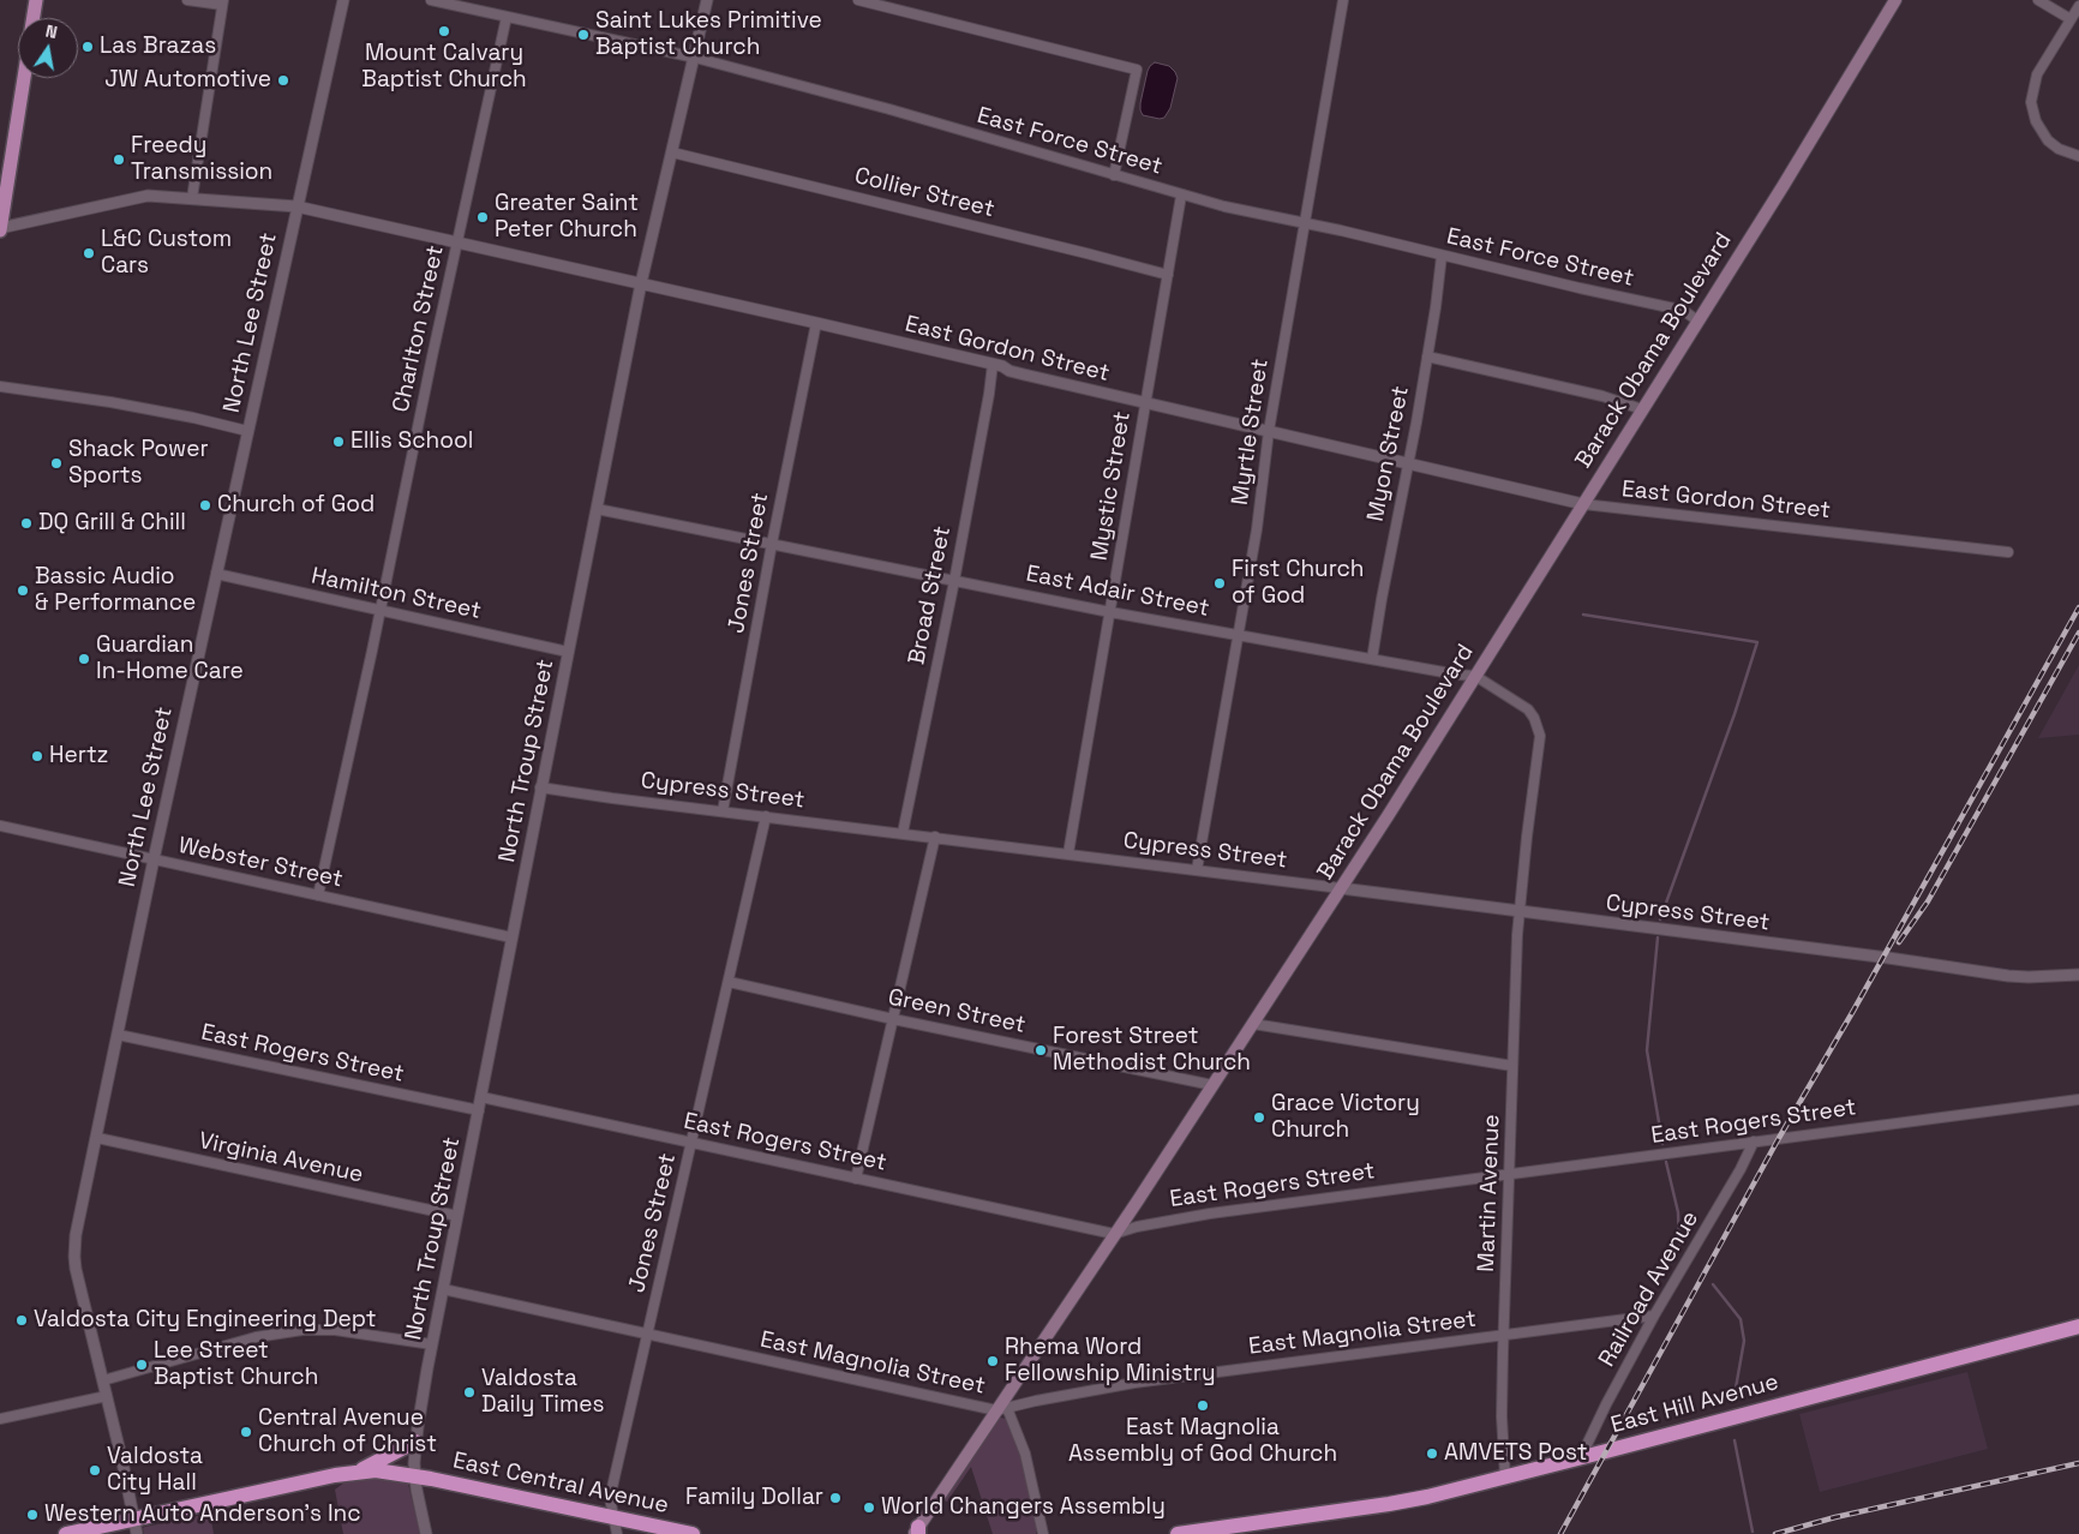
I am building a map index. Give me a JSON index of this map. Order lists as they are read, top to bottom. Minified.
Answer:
{"streets":{"highway":["East Hill Avenue","East Central Avenue"],"main road":["Barack Obama Boulevard"],"street":["East Force Street","Collier Street","North Lee Street","Charlton Street","East Gordon Street","Myrtle Street","Myon Street","Mystic Street","Jones Street","East Adair Street","Hamilton Street","Broad Street","North Troup Street","Cypress Street","Webster Street","Green Street","East Rogers Street","Virginia Avenue","Martin Avenue","Railroad Avenue","East Magnolia Street"]},"crossings":[["East Force Street","Charlton Street"],["East Force Street","Barack Obama Boulevard"],["East Force Street","Myrtle Street"],["East Force Street","Myon Street"],["East Force Street","Mystic Street"],["East Force Street","North Troup Street"],["Collier Street","Mystic Street"],["Collier Street","North Troup Street"],["North Lee Street","East Gordon Street"],["North Lee Street","Hamilton Street"],["North Lee Street","Webster Street"],["North Lee Street","East Rogers Street"],["North Lee Street","Virginia Avenue"],["North Lee Street","East Central Avenue"],["Charlton Street","East Gordon Street"],["Charlton Street","Hamilton Street"],["Charlton Street","Webster Street"],["East Gordon Street","Barack Obama Boulevard"],["East Gordon Street","Myrtle Street"],["East Gordon Street","Myon Street"],["East Gordon Street","Mystic Street"],["East Gordon Street","Jones Street"],["East Gordon Street","Broad Street"],["East Gordon Street","North Troup Street"],["Barack Obama Boulevard","East Adair Street"],["Barack Obama Boulevard","Cypress Street"],["Barack Obama Boulevard","Green Street"],["Barack Obama Boulevard","East Rogers Street"],["Barack Obama Boulevard","East Magnolia Street"],["Myrtle Street","East Adair Street"],["Myrtle Street","Cypress Street"],["Myon Street","East Adair Street"],["Mystic Street","East Adair Street"],["Mystic Street","Cypress Street"],["Jones Street","East Adair Street"],["Jones Street","Cypress Street"],["Jones Street","Green Street"],["Jones Street","East Rogers Street"],["Jones Street","East Magnolia Street"],["Jones Street","East Central Avenue"],["East Adair Street","Broad Street"],["East Adair Street","North Troup Street"],["East Adair Street","Cypress Street"],["East Adair Street","Martin Avenue"],["Hamilton Street","North Troup Street"],["Broad Street","Cypress Street"],["North Troup Street","Cypress Street"],["North Troup Street","Webster Street"],["North Troup Street","East Rogers Street"],["North Troup Street","Virginia Avenue"],["North Troup Street","East Magnolia Street"],["North Troup Street","East Central Avenue"],["Cypress Street","Martin Avenue"],["East Rogers Street","Martin Avenue"],["East Rogers Street","Railroad Avenue"],["Martin Avenue","East Magnolia Street"],["Martin Avenue","East Hill Avenue"],["Railroad Avenue","East Magnolia Street"],["Railroad Avenue","East Hill Avenue"]],"places":["Mount Calvary Baptist Church","Saint Lukes Primitive Baptist Church","Las Brazas","JW Automotive","Freedy Transmission","Greater Saint Peter Church","L&C Custom Cars","Ellis School","Shack Power Sports","Church of God","DQ Grill & Chill","First Church of God","Bassic Audio & Performance","Guardian In-Home Care","Hertz","Forest Street Methodist Church","Grace Victory Church","Valdosta City Engineering Dept","Rhema Word Fellowship Ministry","Lee Street Baptist Church","Valdosta Daily Times","East Magnolia Assembly of God Church","Central Avenue Church of Christ","AMVETS Post","Valdosta City Hall","Family Dollar","World Changers Assembly","Western Auto Anderson's Inc"],"north":"top"}
